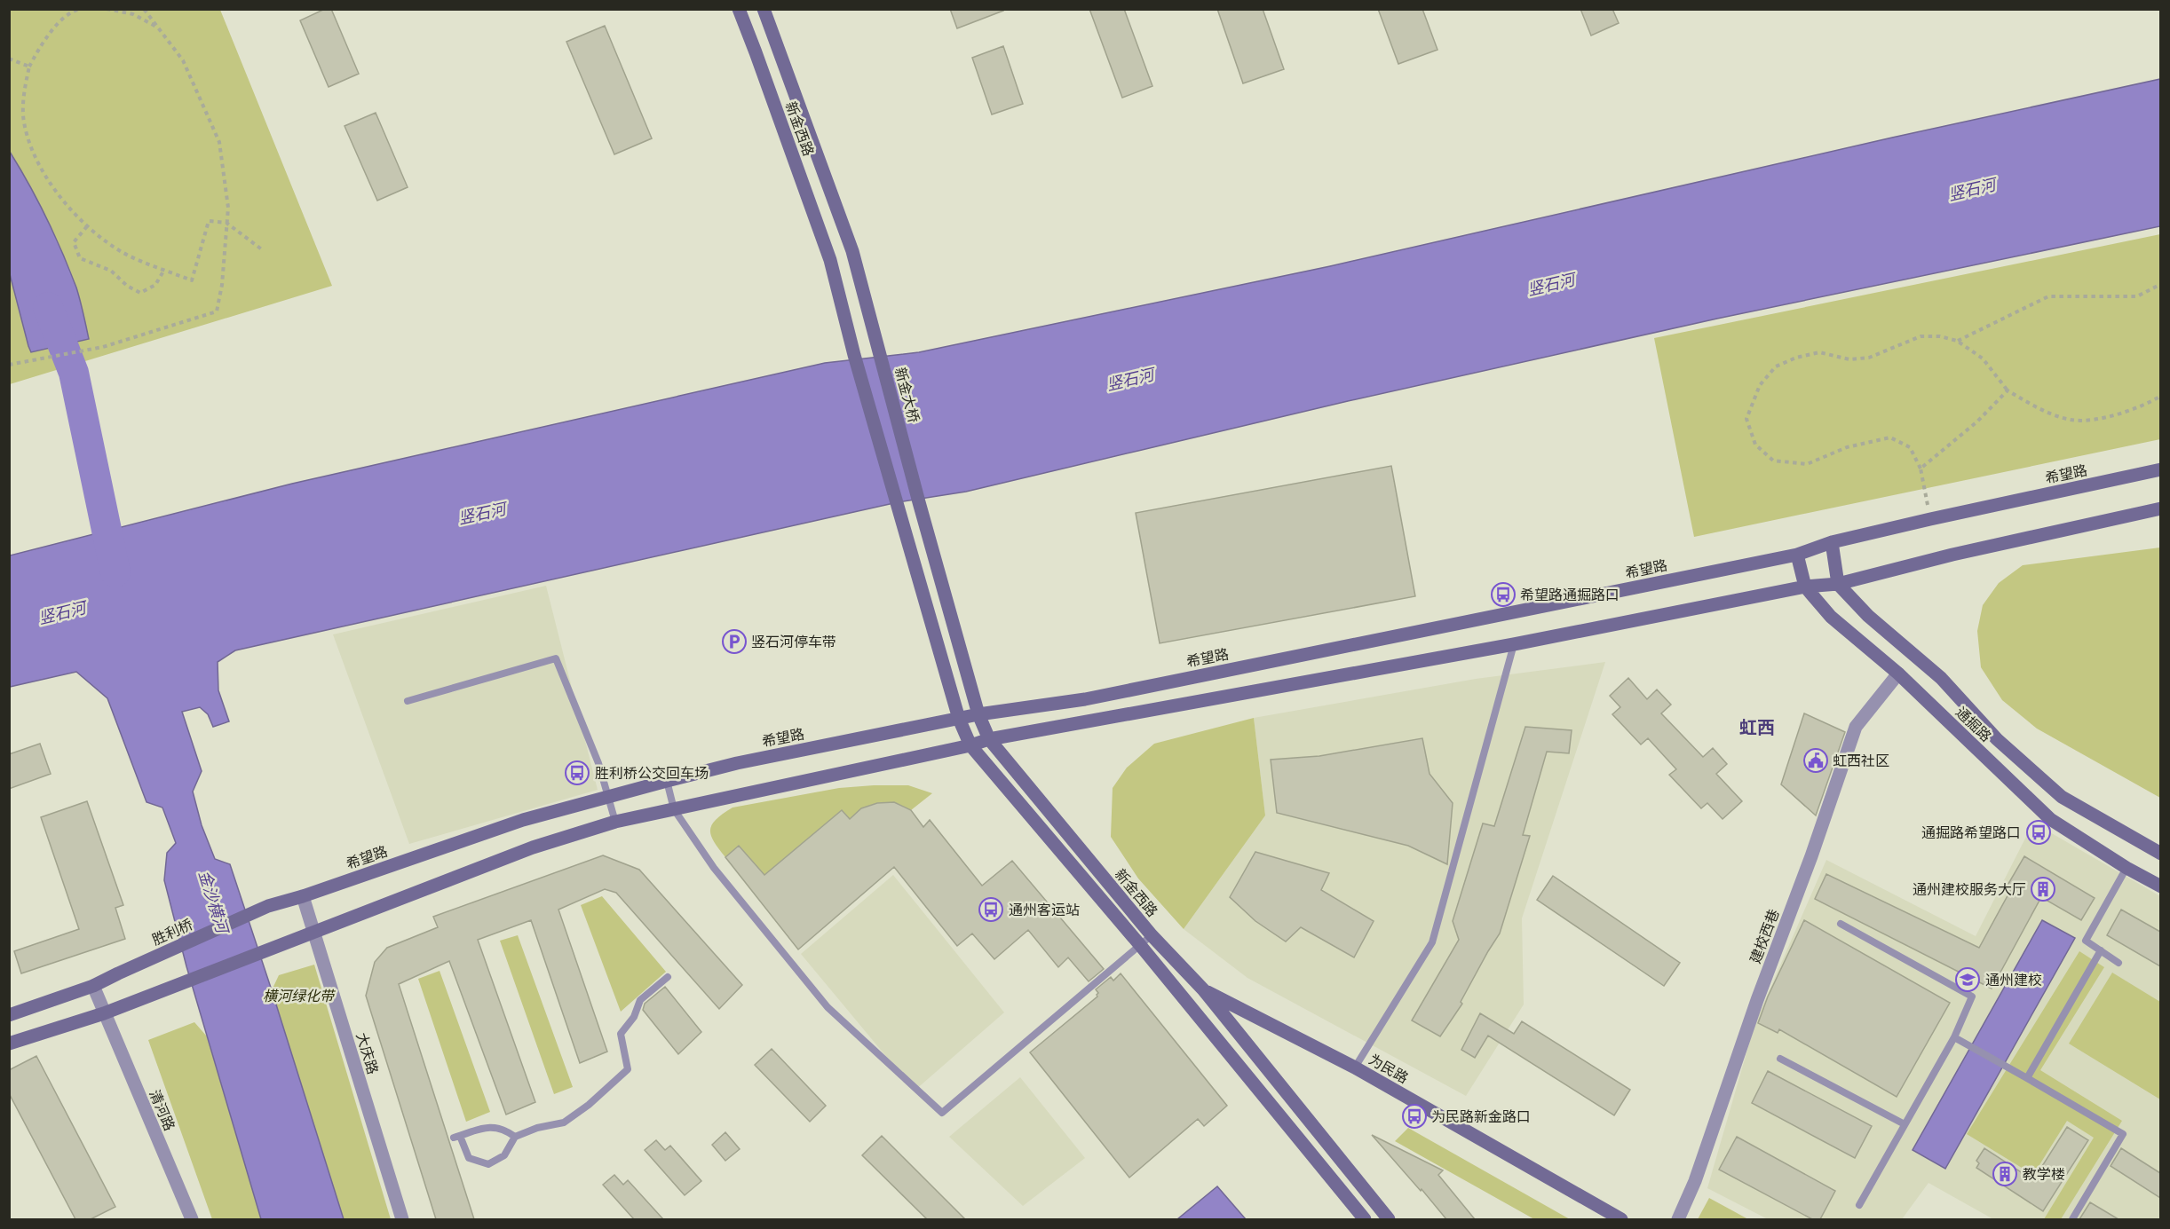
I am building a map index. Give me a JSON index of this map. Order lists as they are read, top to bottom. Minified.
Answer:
{"streets":{"main road":["新金西路","新金大桥","希望路","通掘路","胜利桥","为民路"],"street":["建校西巷","大庆路","清河路"]},"crossings":[["新金西路","新金大桥"],["新金西路","希望路"],["新金西路","为民路"],["希望路","通掘路"],["希望路","胜利桥"],["希望路","大庆路"],["通掘路","建校西巷"],["胜利桥","清河路"]],"districts":["虹西"],"water":["竖石河","金沙横河"],"parks":["横河绿化带"],"places":{"bus stop":["希望路通掘路口","胜利桥公交回车场","通掘路希望路口","通州客运站","为民路新金路口"],"parking":["竖石河停车带"],"public building":["虹西社区"],"building":["通州建校服务大厅","教学楼"],"school or university":["通州建校"]}}
